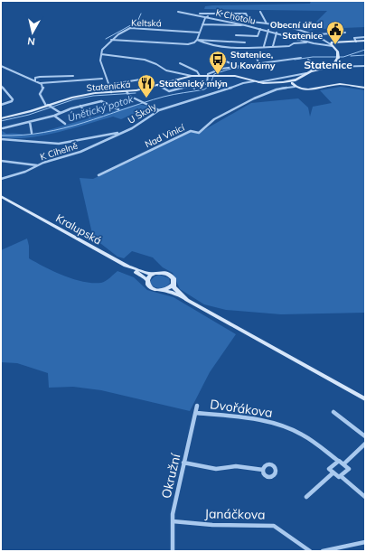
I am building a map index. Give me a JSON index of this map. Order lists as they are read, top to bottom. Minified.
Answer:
{"streets":{"street":["K Chotolu","Keltská","Statenická","U Školy","Nad Vinicí","K Cihelně","Kralupská","Dvořákova","Okružní","Janáčkova"]},"crossings":[["Statenická","U Školy"],["U Školy","K Cihelně"],["Dvořákova","Okružní"],["Okružní","Janáčkova"]],"districts":["Statenice"],"water":["Únětický potok"],"places":{"public building":["Obecní úřad Statenice"],"bus stop":["Statenice, U Kovárny"],"restaurant":["Statenický mlýn"]},"north":"bottom"}
